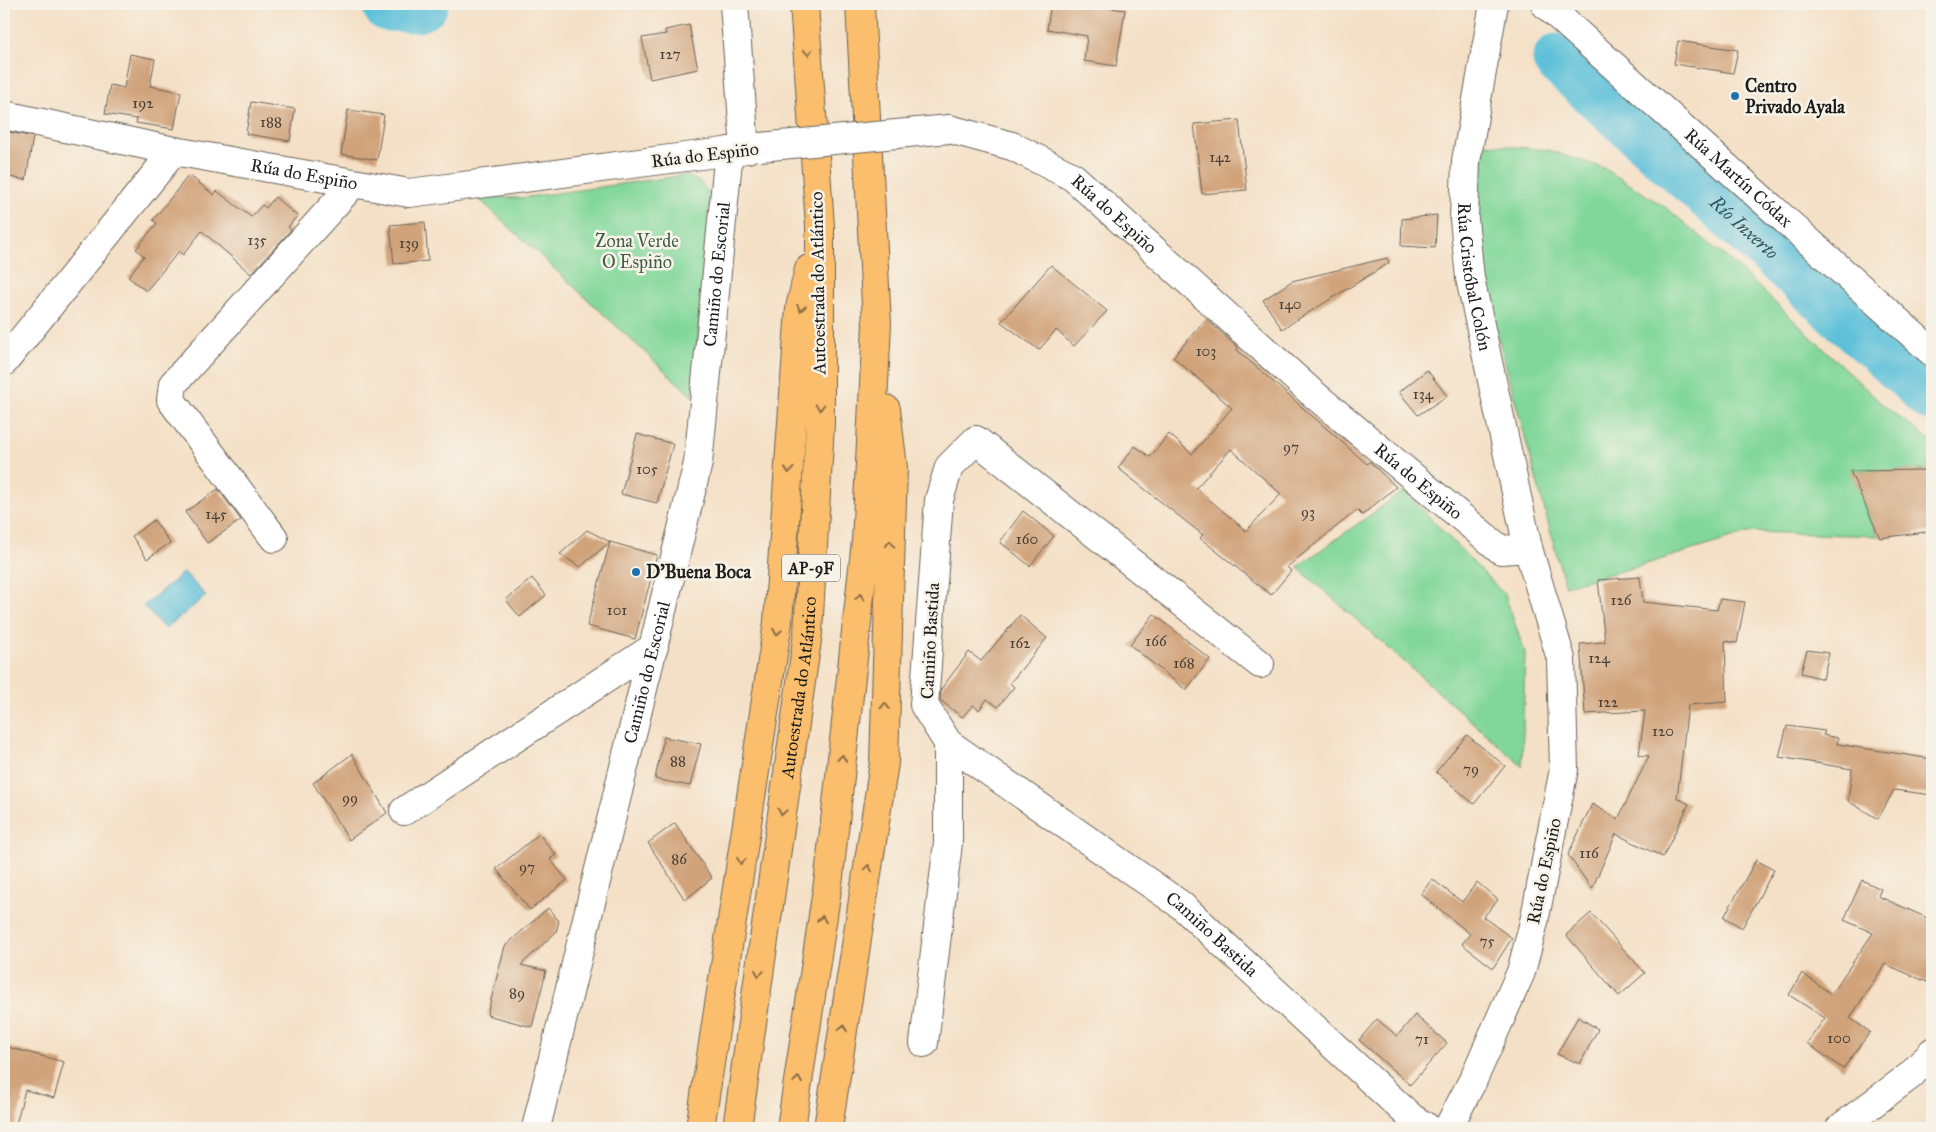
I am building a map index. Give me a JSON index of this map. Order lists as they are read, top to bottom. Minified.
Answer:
{"streets":{"highway":["Autoestrada do Atlántico","AP-9F"],"street":["Rúa do Espiño","Rúa Martín Códax","Camiño do Escorial","Rúa Cristóbal Colón","Camiño Bastida"]},"crossings":[["Rúa do Espiño","Camiño do Escorial"],["Rúa do Espiño","Rúa Cristóbal Colón"]],"water":["Río Inxerto"],"parks":["Zona Verde O Espiño"],"places":["Centro Privado Ayala","D'Buena Boca"],"house_numbers":["127","192","188","142","135","139","140","103","134","97","105","93","145","160","126","101","166","162","124","168","122","120","88","79","99","116","86","97","75","89","100","71"]}
